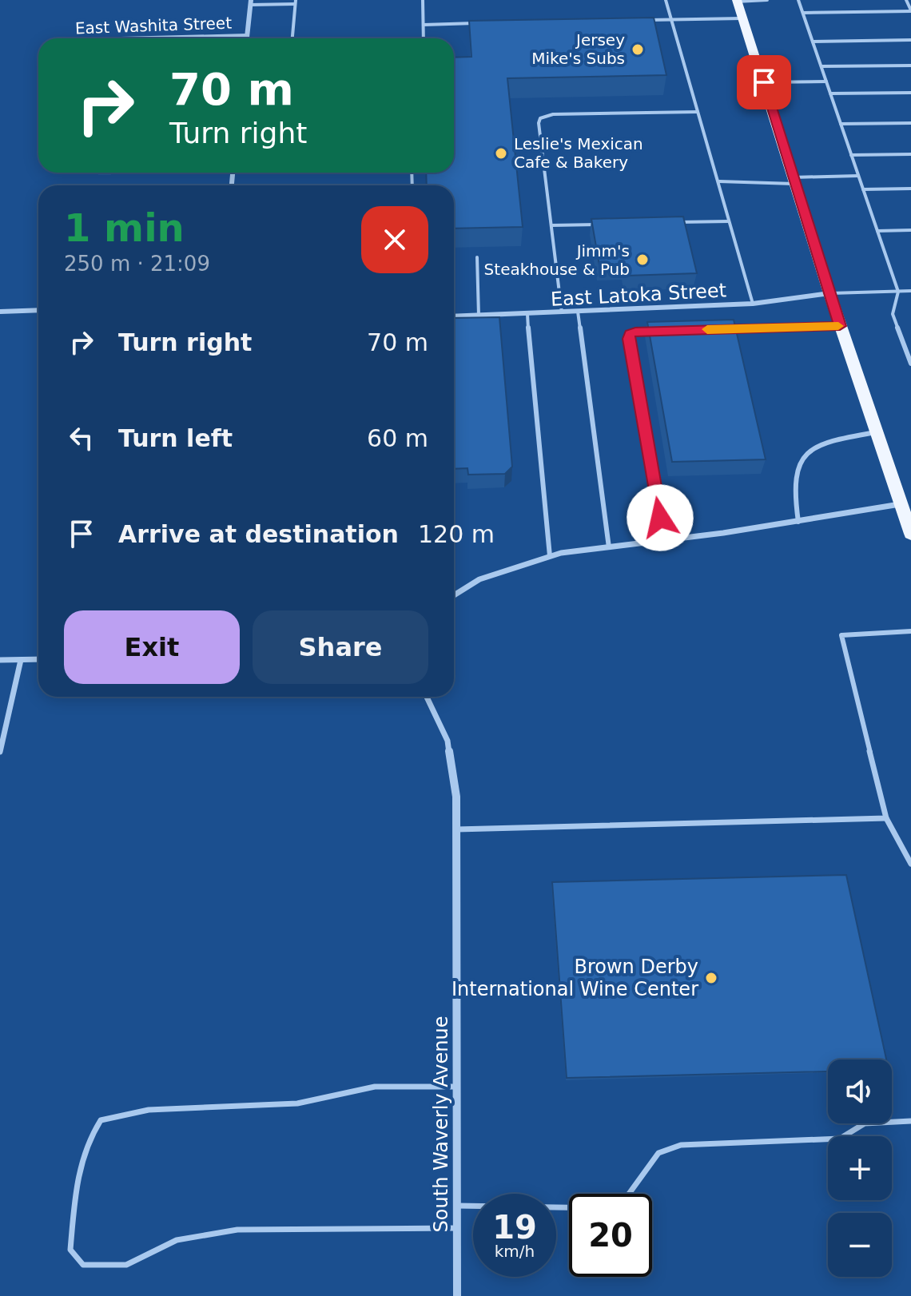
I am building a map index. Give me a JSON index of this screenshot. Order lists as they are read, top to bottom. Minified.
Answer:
{"streets":{"street":["East Washita Street","East Latoka Street","South Waverly Avenue"]},"places":["Jersey Mike's Subs","Leslie's Mexican Cafe & Bakery","Jimm's Steakhouse & Pub","Brown Derby International Wine Center"],"page":{"turn":["70 m","Turn right"],"heading":["1 min","250 m · 21:09"],"list":[{"name":"Turn right","value":"70 m"},{"name":"Turn left","value":"60 m"},{"name":"Arrive at destination","value":"120 m"}],"buttons":["Exit","Share"],"map_buttons":["+","−"],"speed":"19 km/h","limit":"20"}}
